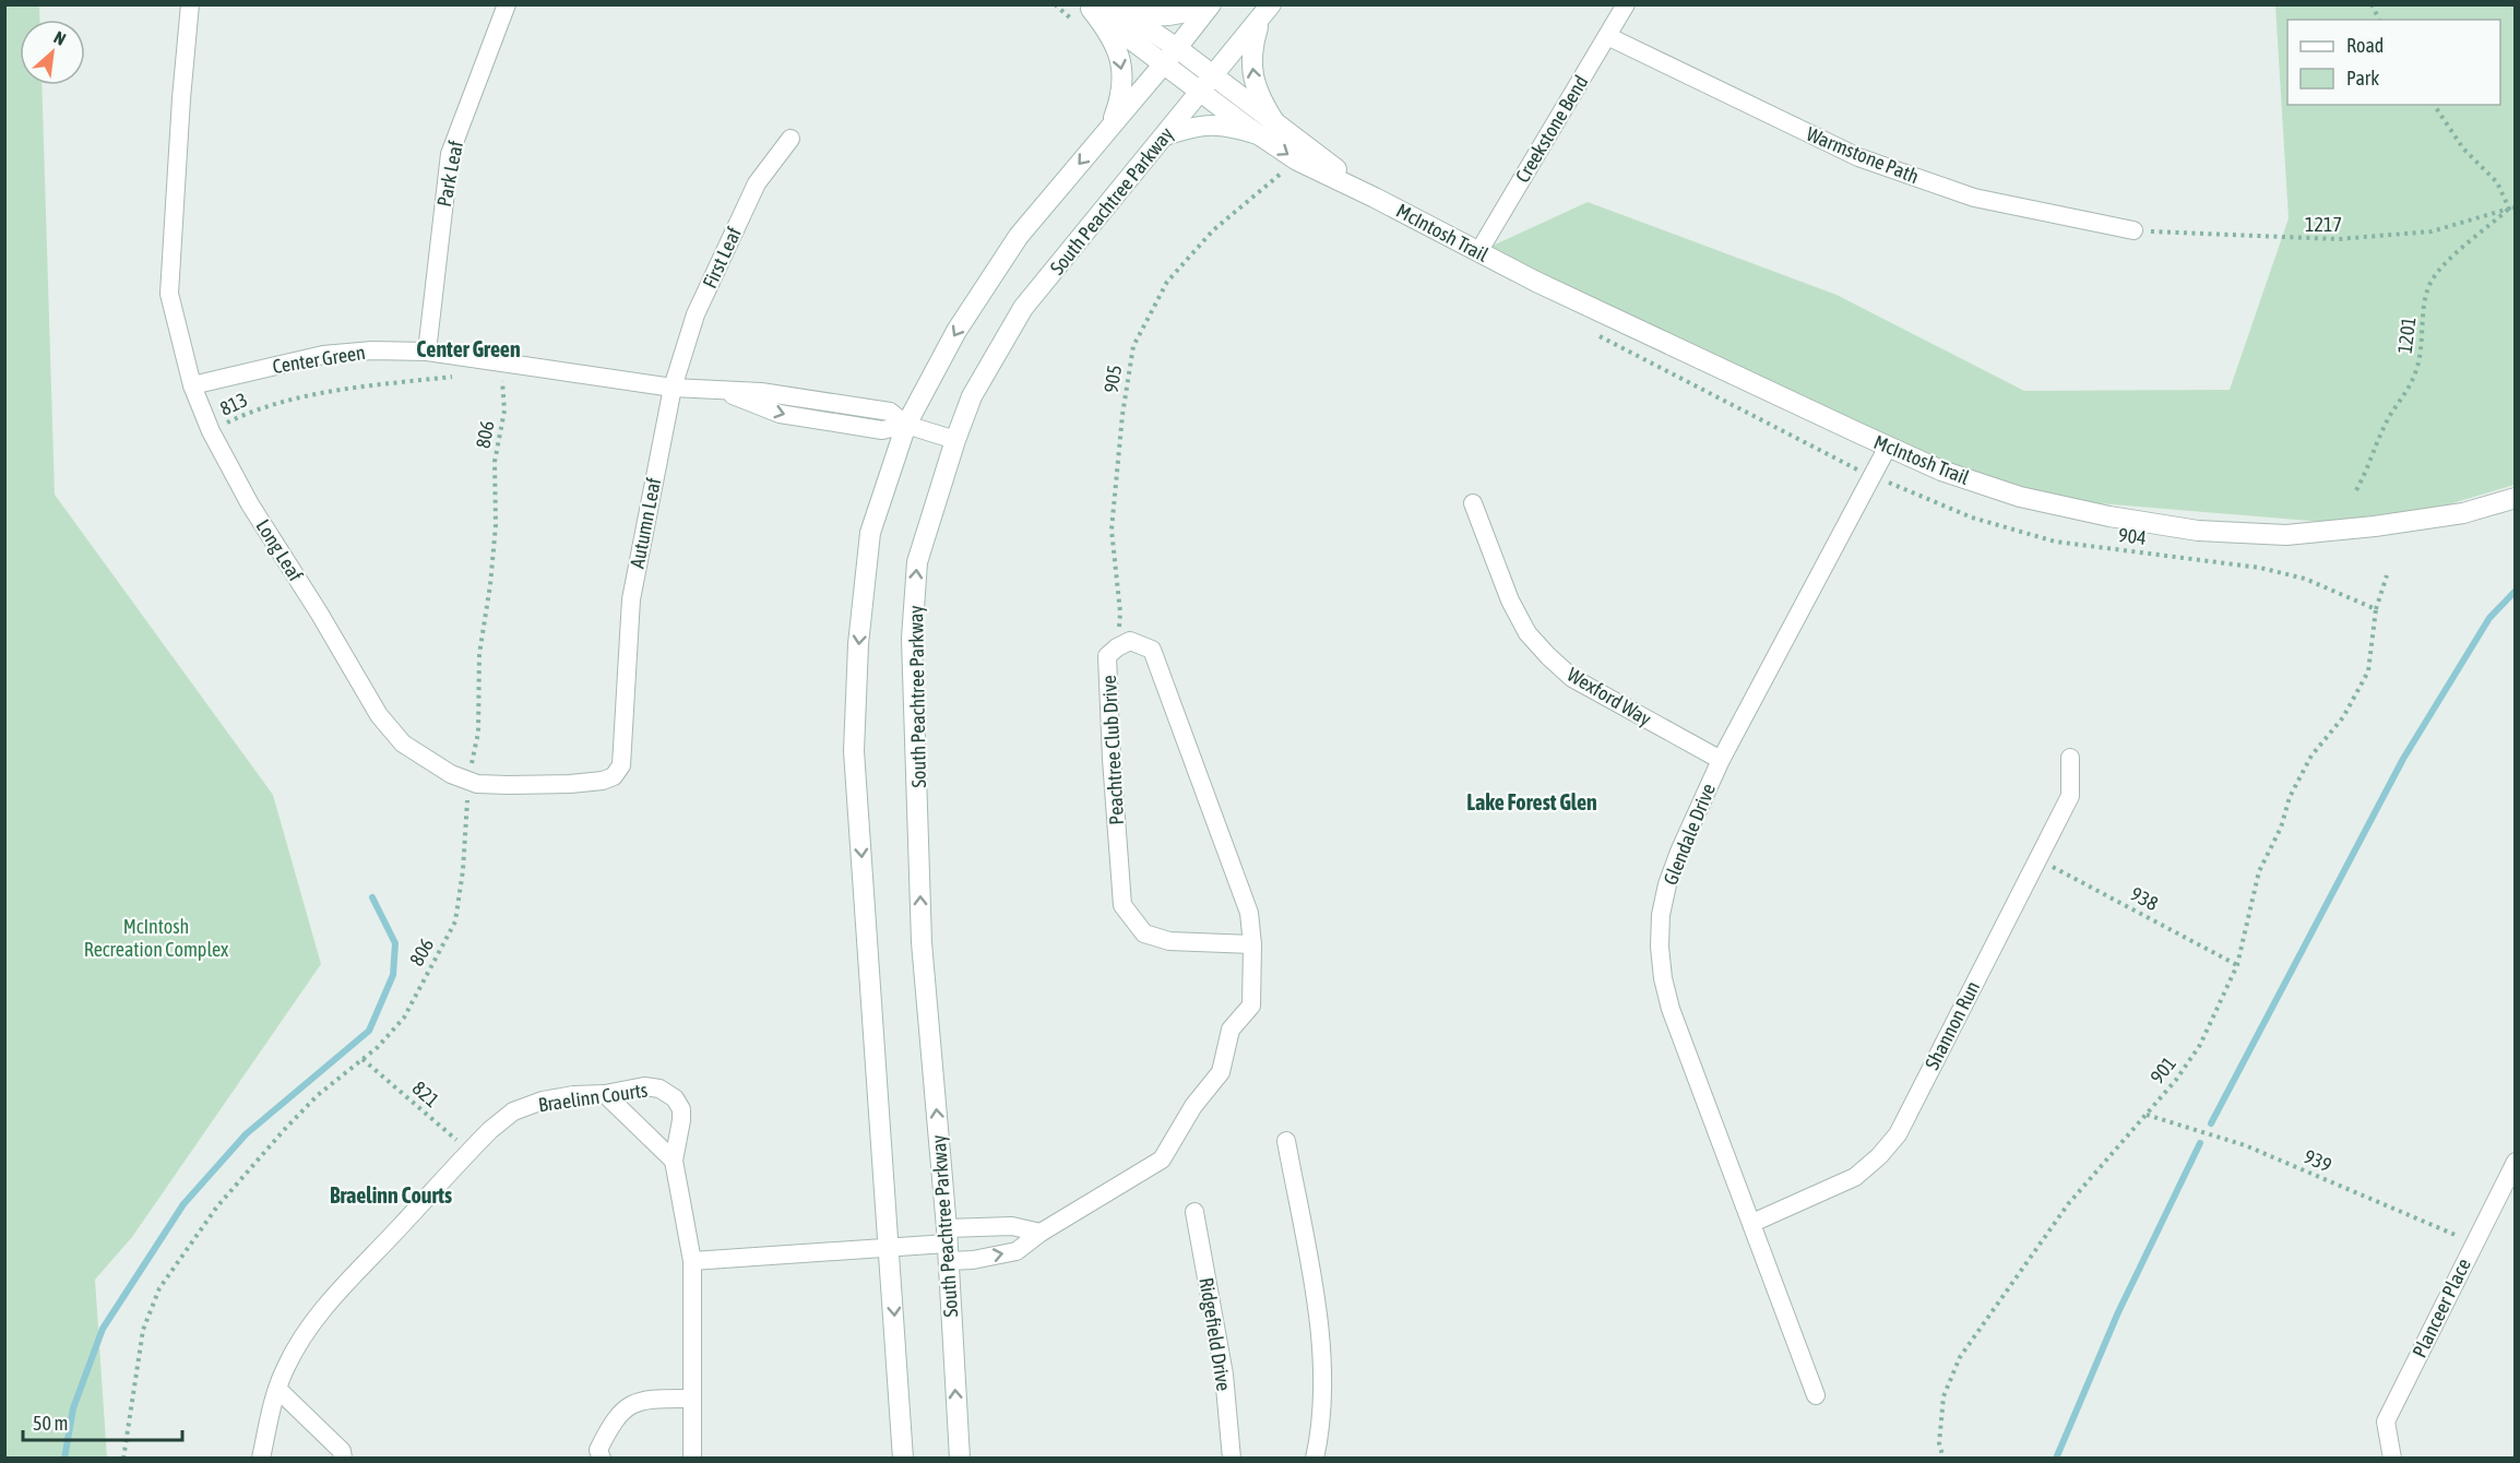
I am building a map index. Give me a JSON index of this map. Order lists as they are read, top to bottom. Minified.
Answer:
{"streets":{"main road":["South Peachtree Parkway","McIntosh Trail"],"street":["Creekstone Bend","Warmstone Path","Park Leaf","First Leaf","Center Green","Autumn Leaf","Long Leaf","Wexford Way","Peachtree Club Drive","Glendale Drive","Shannon Run","Braelinn Courts","Planceer Place","Ridgefield Drive"],"path":["1217","1201","905","813","806","904","938","901","821","939"]},"crossings":[["Creekstone Bend","Warmstone Path"],["Creekstone Bend","McIntosh Trail"],["Warmstone Path","1217"],["Park Leaf","Center Green"],["South Peachtree Parkway","McIntosh Trail"],["South Peachtree Parkway","Peachtree Club Drive"],["1217","1201"],["McIntosh Trail","Glendale Drive"],["First Leaf","Center Green"],["First Leaf","Autumn Leaf"],["Center Green","806"],["Center Green","Autumn Leaf"],["Center Green","Long Leaf"],["905","Peachtree Club Drive"],["813","Long Leaf"],["806","Long Leaf"],["806","821"],["Autumn Leaf","Long Leaf"],["904","Glendale Drive"],["904","901"],["Wexford Way","Glendale Drive"],["Glendale Drive","Shannon Run"],["938","Shannon Run"],["938","901"],["901","939"],["821","Braelinn Courts"],["939","Planceer Place"]],"districts":["Center Green","Lake Forest Glen","Braelinn Courts"],"parks":["McIntosh Recreation Complex"],"legend":["Road","Park"],"scale_bar":"50 m","north":"top right"}
